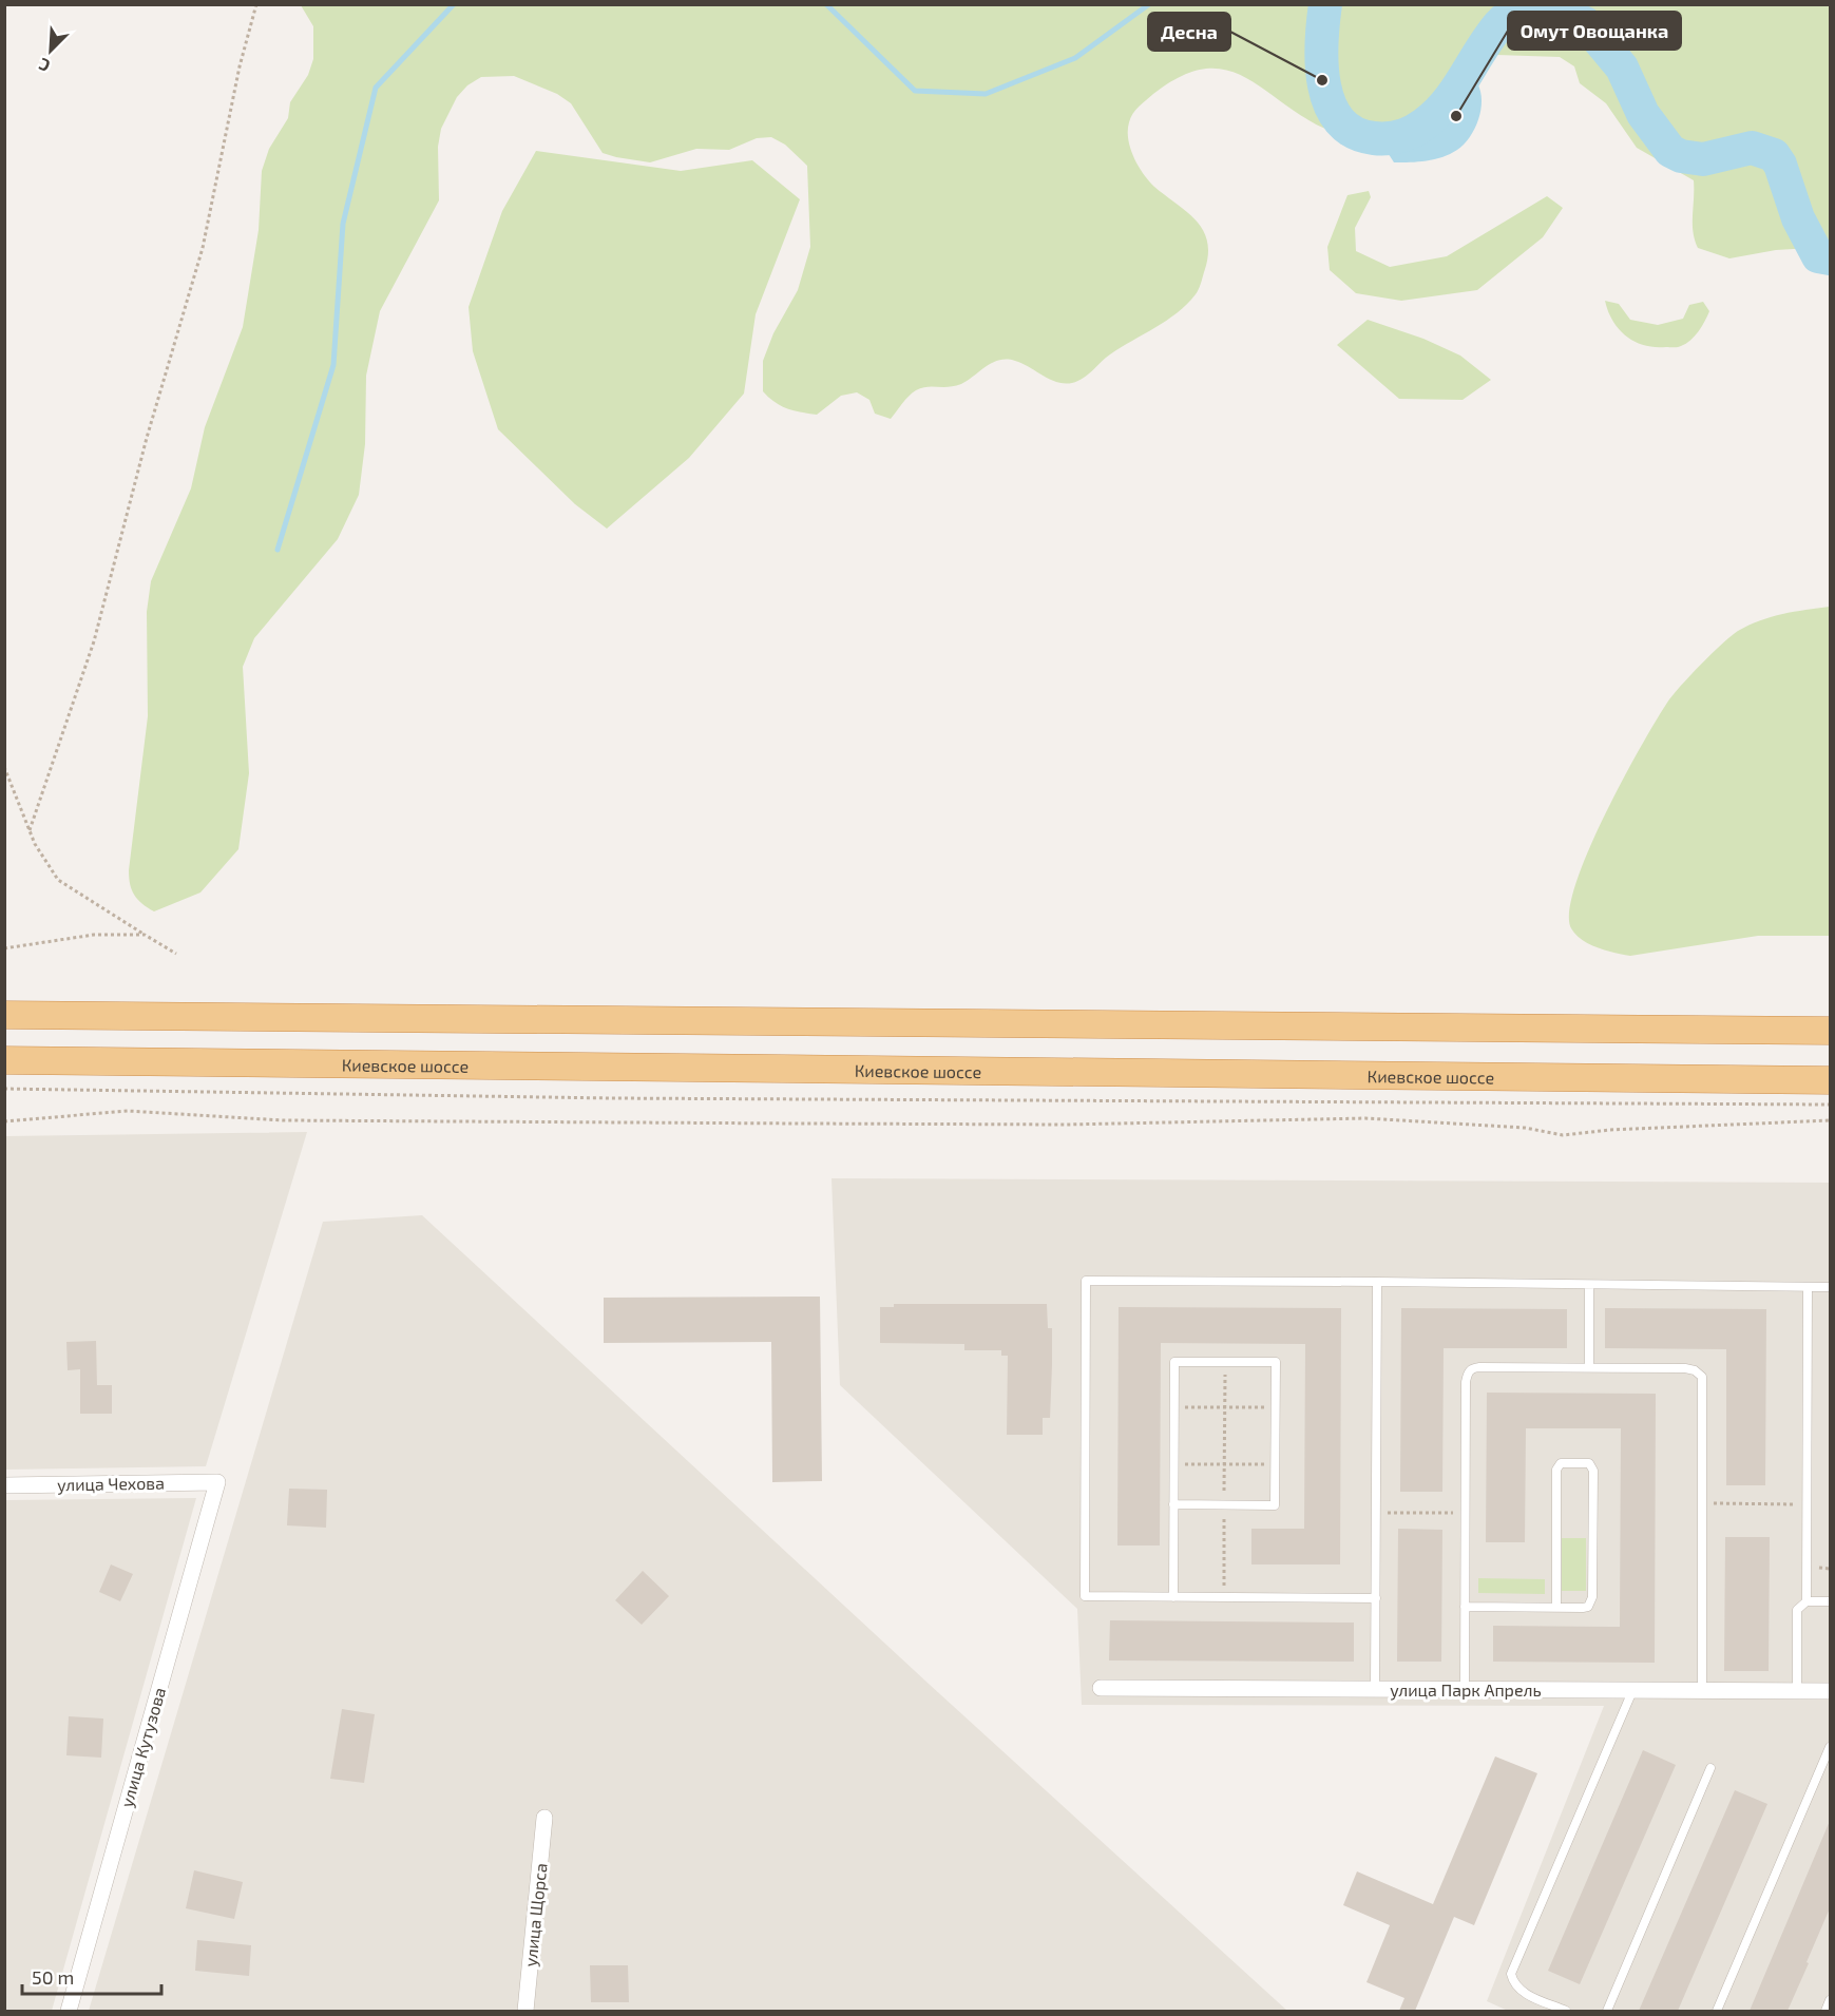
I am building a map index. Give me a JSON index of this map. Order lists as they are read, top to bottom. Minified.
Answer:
{"streets":{"highway":["Киевское шоссе"],"street":["улица Чехова","улица Парк Апрель","улица Кутузова","улица Щорса"]},"crossings":[["улица Чехова","улица Кутузова"]],"places":["Десна","Омут Овощанка"],"scale_bar":"50 m","north":"bottom left"}
